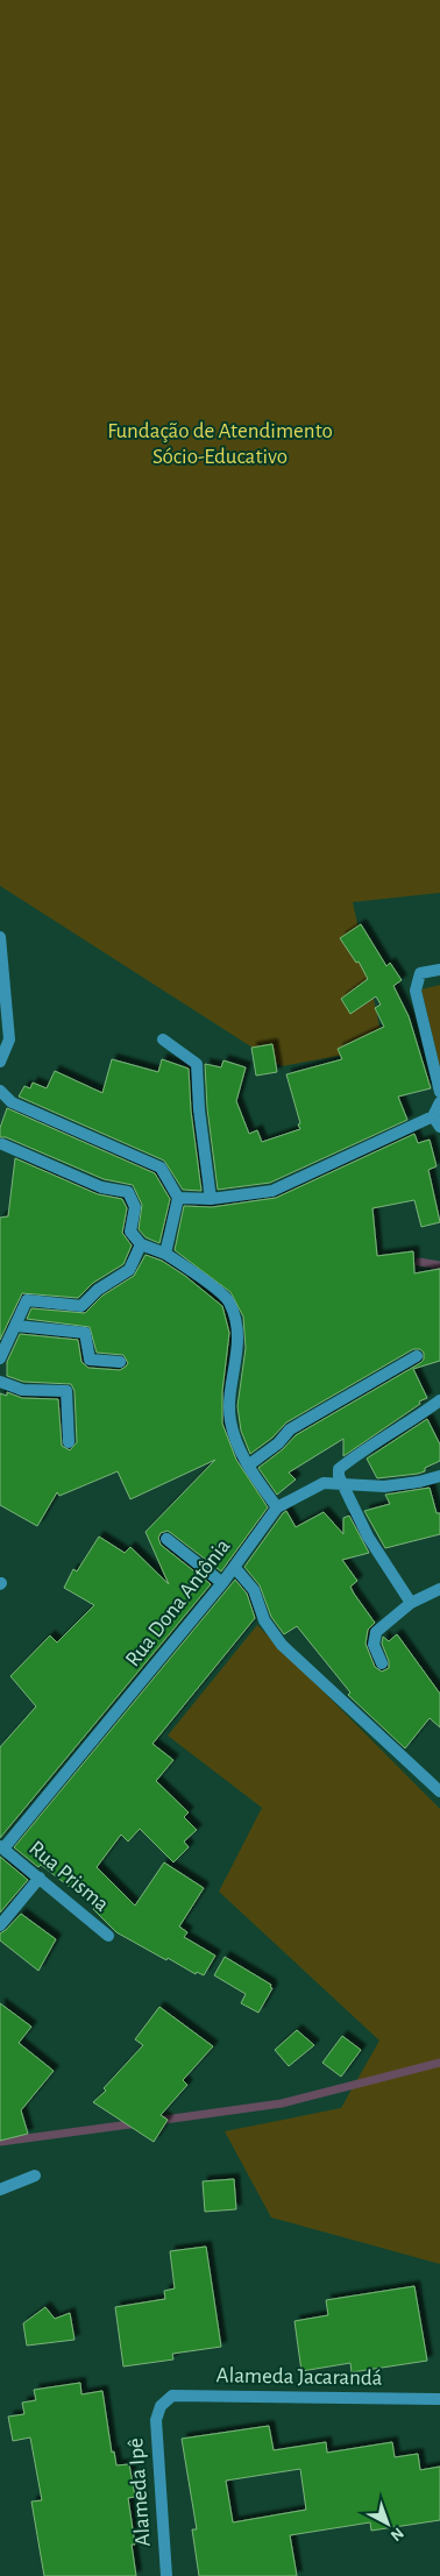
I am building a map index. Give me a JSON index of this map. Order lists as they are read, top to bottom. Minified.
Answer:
{"streets":{"street":["Rua Dona Antônia","Rua Prisma","Alameda Jacarandá","Alameda Ipê"]},"crossings":[["Rua Dona Antônia","Rua Prisma"],["Alameda Jacarandá","Alameda Ipê"]],"parks":["Fundação de Atendimento Sócio-Educativo"],"north":"bottom right"}
